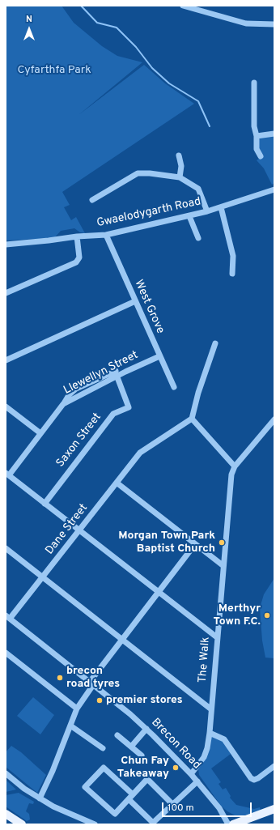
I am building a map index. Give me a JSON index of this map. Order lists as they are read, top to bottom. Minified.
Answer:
{"streets":{"street":["Gwaelodygarth Road","West Grove","Llewellyn Street","Saxon Street","Dane Street","The Walk","Brecon Road"]},"crossings":[["Gwaelodygarth Road","West Grove"],["West Grove","Llewellyn Street"],["Llewellyn Street","Saxon Street"],["Dane Street","Brecon Road"],["The Walk","Brecon Road"]],"parks":["Cyfarthfa Park"],"places":["Morgan Town Park Baptist Church","Merthyr Town F.C.","brecon road tyres","premier stores","Chun Fay Takeaway"],"scale_bar":"100 m","north":"top"}
